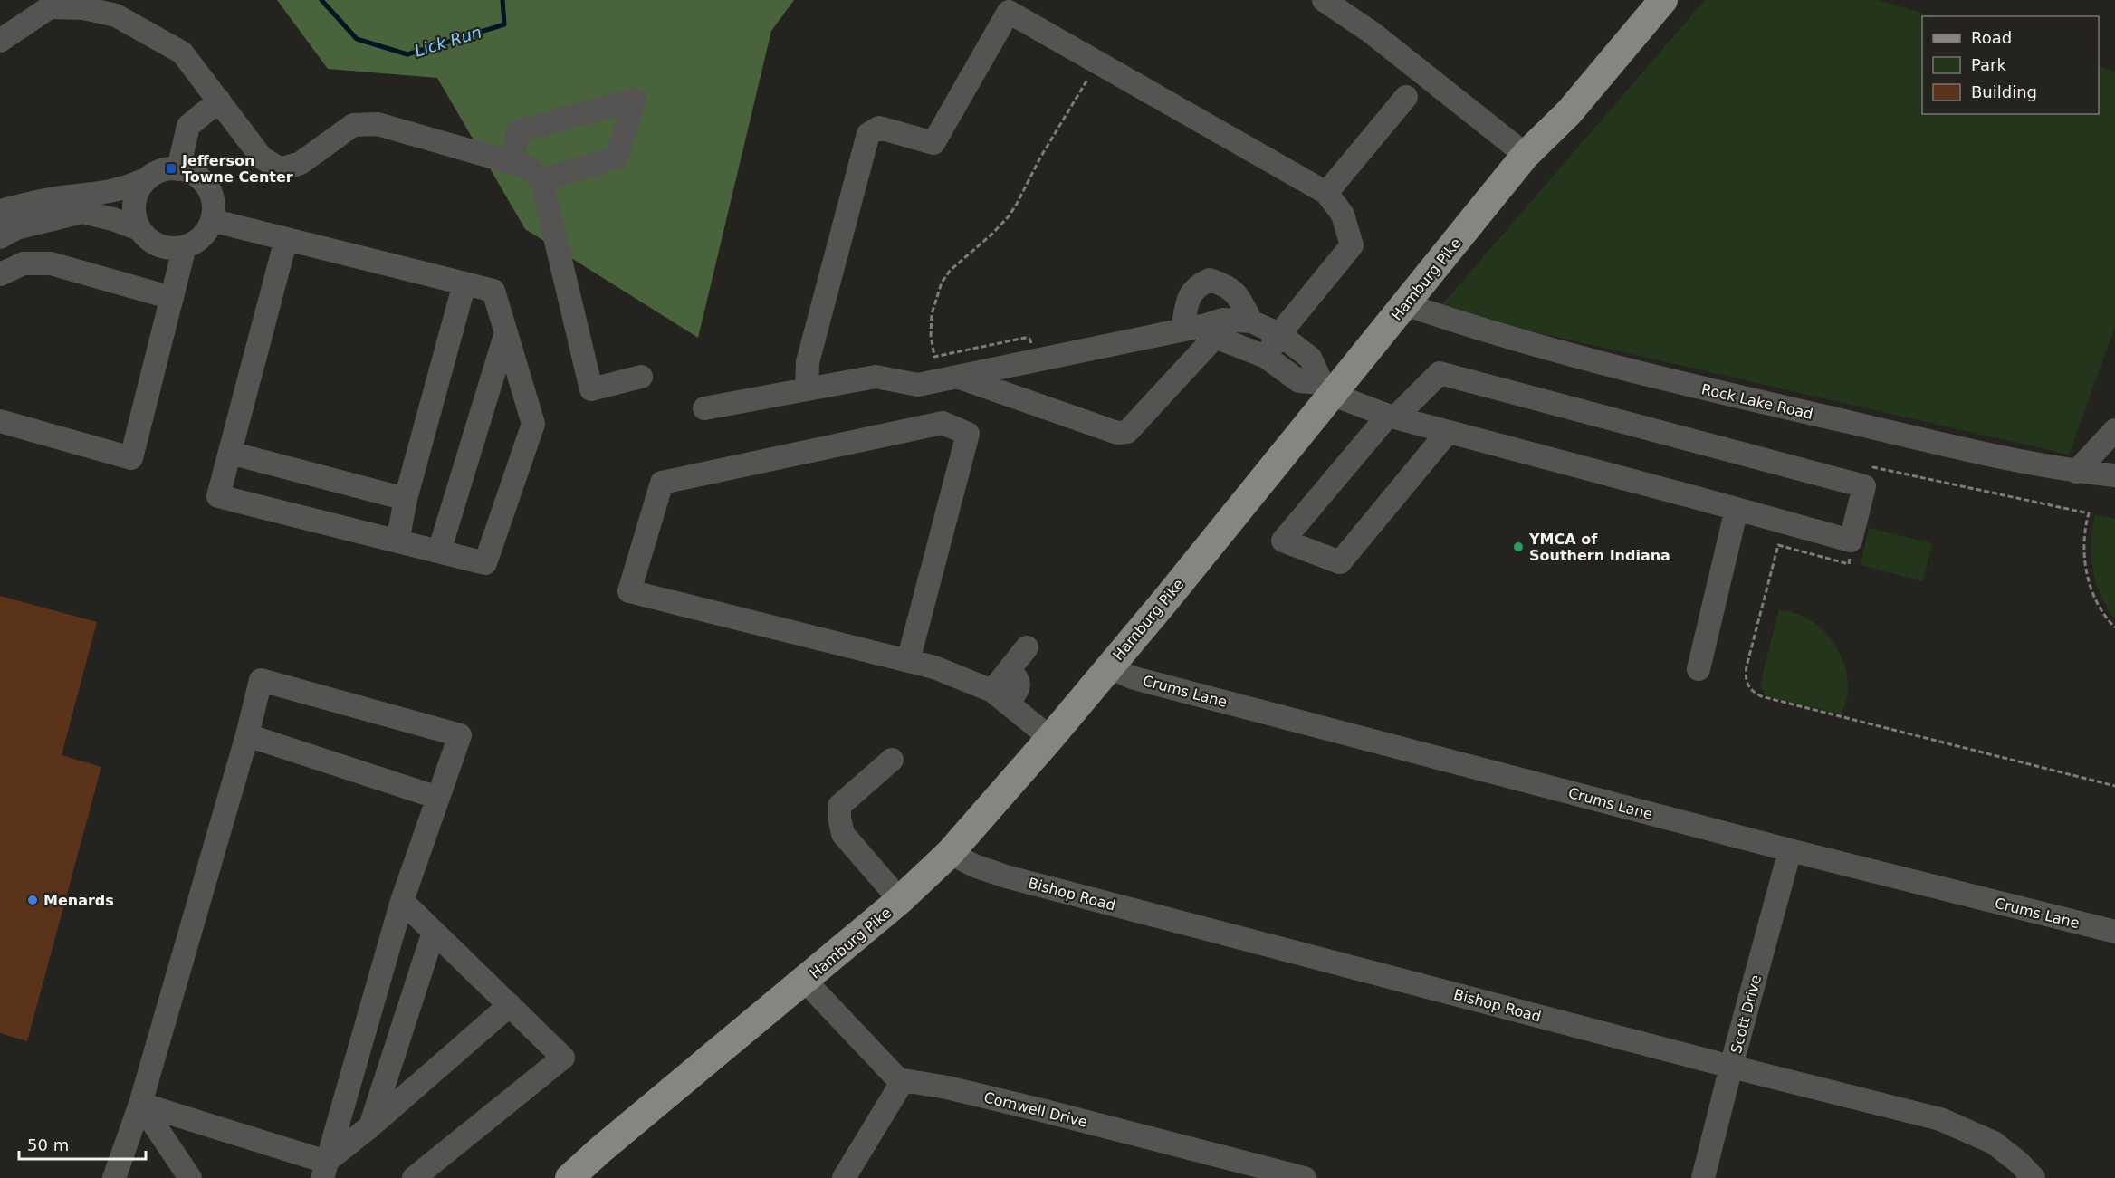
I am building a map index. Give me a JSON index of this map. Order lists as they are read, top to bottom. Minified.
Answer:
{"streets":{"main road":["Hamburg Pike"],"street":["Rock Lake Road","Crums Lane","Bishop Road","Scott Drive","Cornwell Drive"]},"crossings":[["Hamburg Pike","Rock Lake Road"],["Hamburg Pike","Crums Lane"],["Hamburg Pike","Bishop Road"],["Crums Lane","Scott Drive"],["Bishop Road","Scott Drive"]],"water":["Lick Run"],"places":{"transit":["Jefferson Towne Center"],"other":["YMCA of Southern Indiana","Menards"]},"legend":["Road","Park","Building"],"scale_bar":"50 m"}
